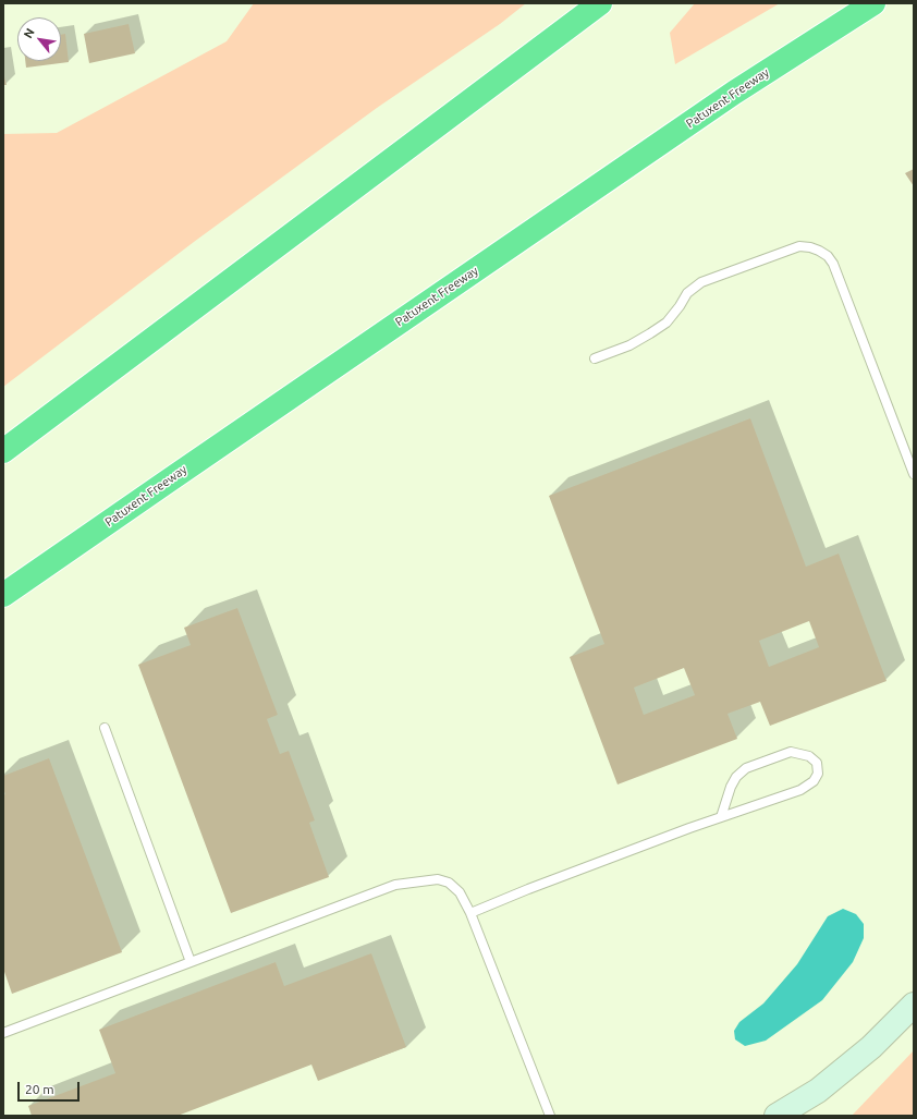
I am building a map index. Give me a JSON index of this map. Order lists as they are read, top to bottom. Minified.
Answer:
{"streets":{"highway":["Patuxent Freeway"]},"scale_bar":"20 m","north":"top left"}
